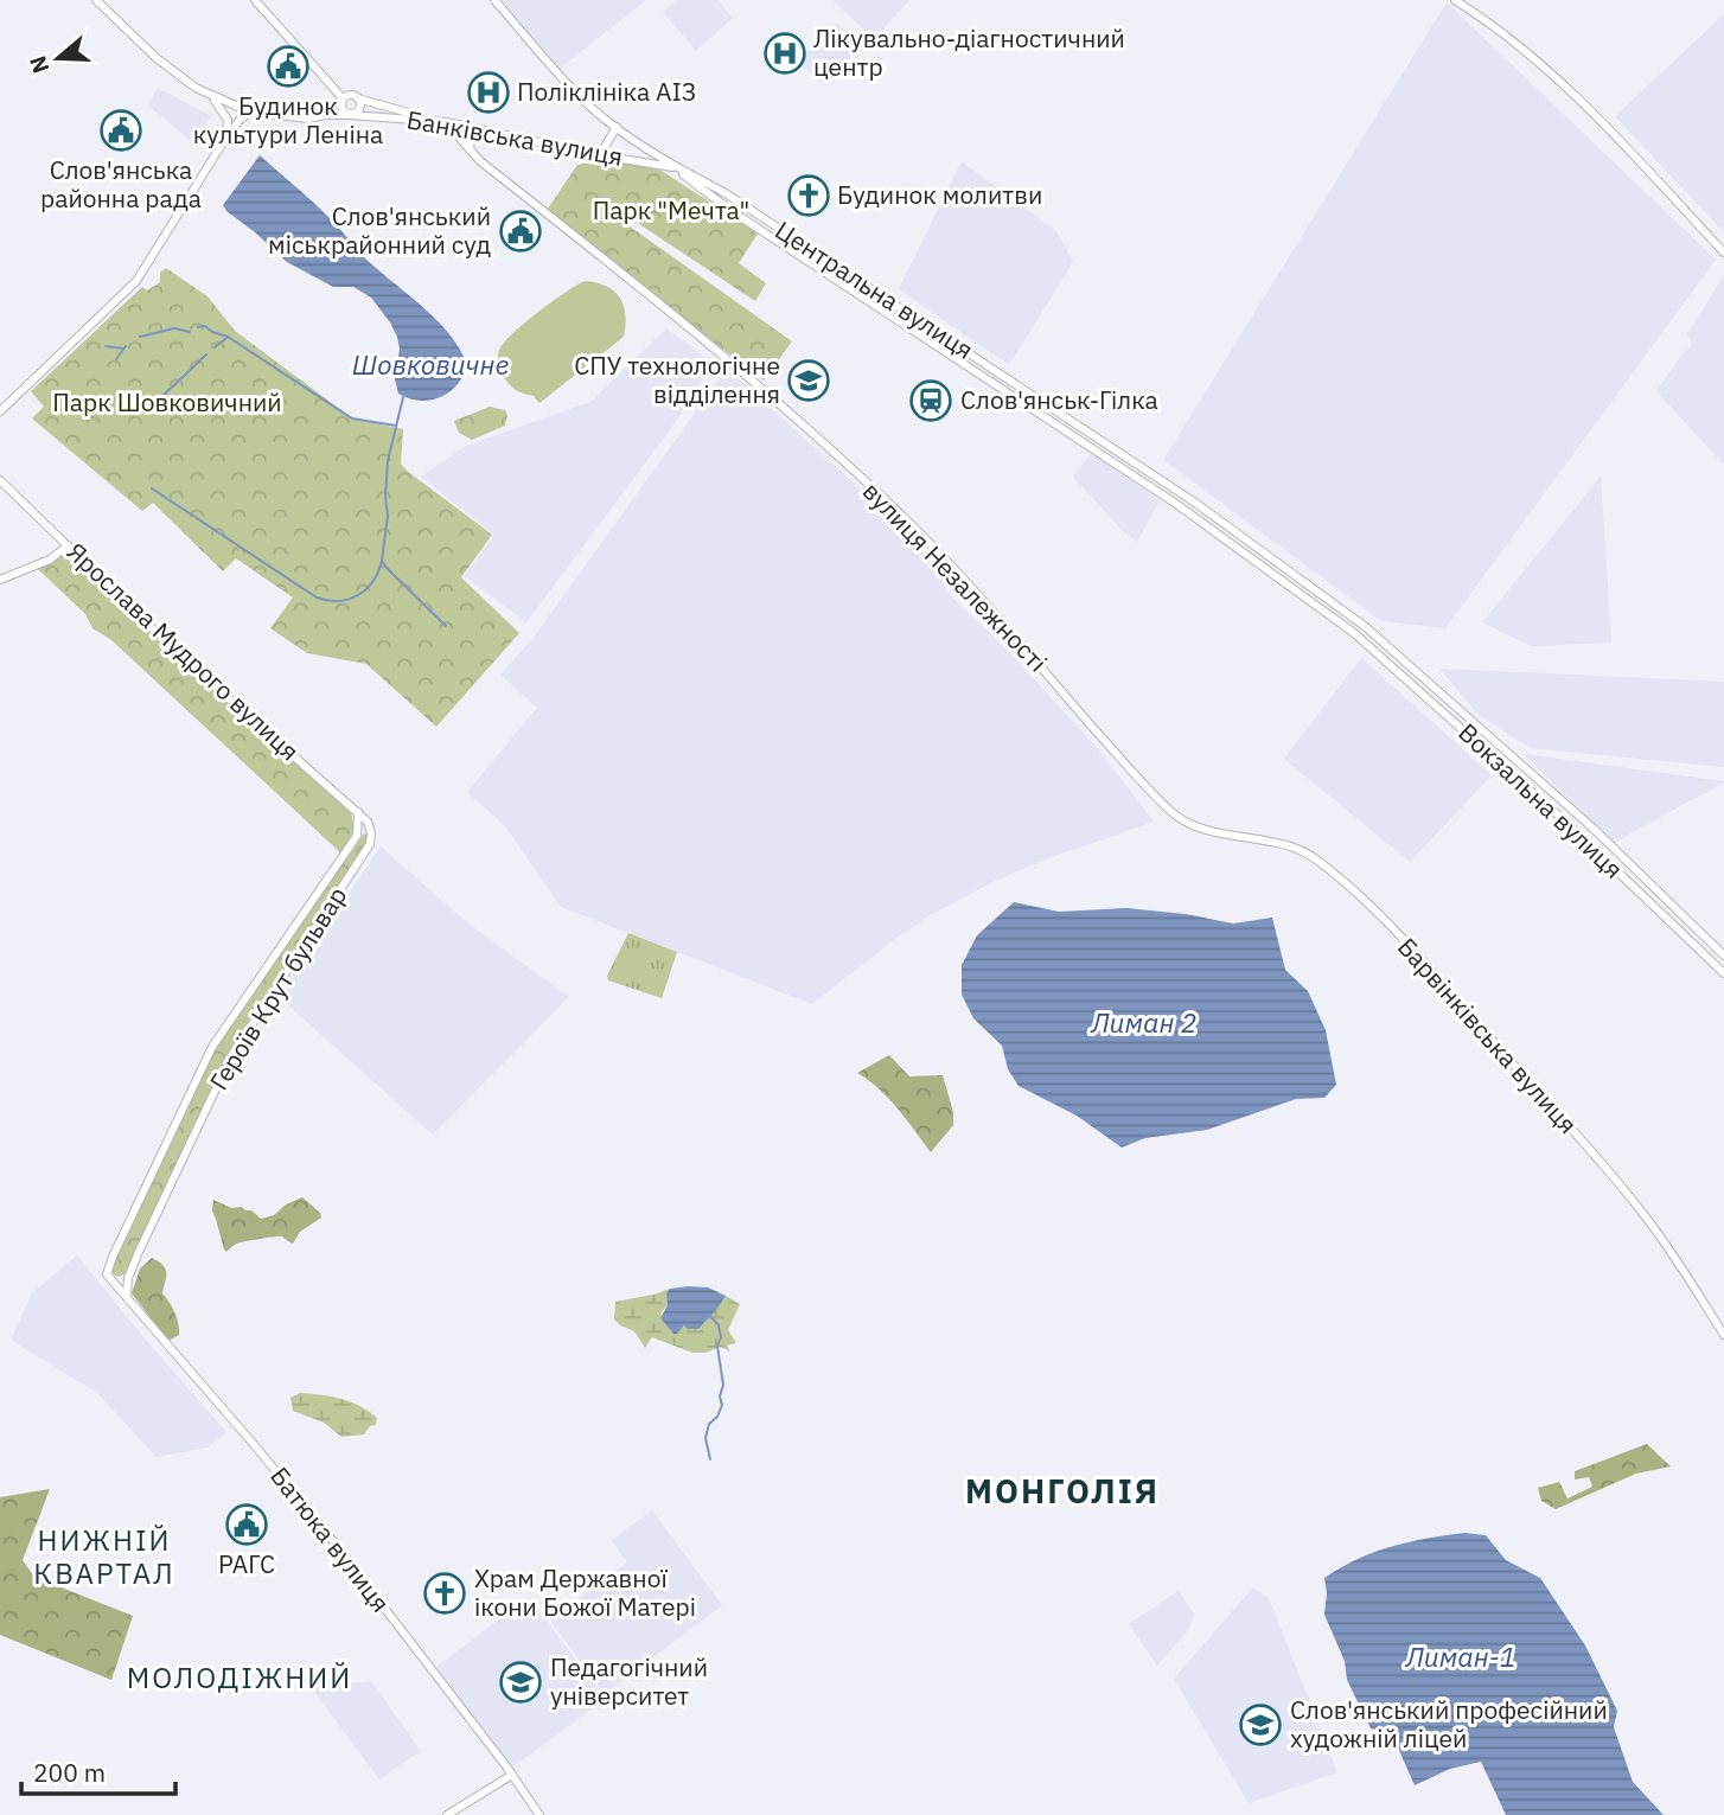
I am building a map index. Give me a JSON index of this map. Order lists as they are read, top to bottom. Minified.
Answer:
{"streets":{"street":["Банківська вулиця","Центральна вулиця","вулиця Незалежності","Ярослава Мудрого вулиця","Вокзальна вулиця","Героїв Крут бульвар","Барвінківська вулиця","Батюка вулиця"]},"crossings":[["Банківська вулиця","Центральна вулиця"],["Банківська вулиця","вулиця Незалежності"],["Центральна вулиця","Вокзальна вулиця"],["вулиця Незалежності","Барвінківська вулиця"],["Ярослава Мудрого вулиця","Героїв Крут бульвар"],["Героїв Крут бульвар","Батюка вулиця"]],"districts":["МОНГОЛІЯ","НИЖНІЙ КВАРТАЛ","МОЛОДІЖНИЙ"],"water":["Шовковичне","Лиман 2","Лиман-1"],"parks":["Парк \"Мечта\"","Парк Шовковичний"],"places":{"hospital":["Лікувально-діагностичний центр","Поліклініка АІЗ"],"public building":["Будинок культури Леніна","Слов'янська районна рада","Слов'янський міськрайонний суд","РАГС"],"church":["Будинок молитви","Храм Державної ікони Божої Матері"],"school or university":["СПУ технологічне відділення","Педагогічний університет","Слов'янський професійний художній ліцей"],"station":["Слов'янськ-Гілка"]},"scale_bar":"200 m","north":"left"}
